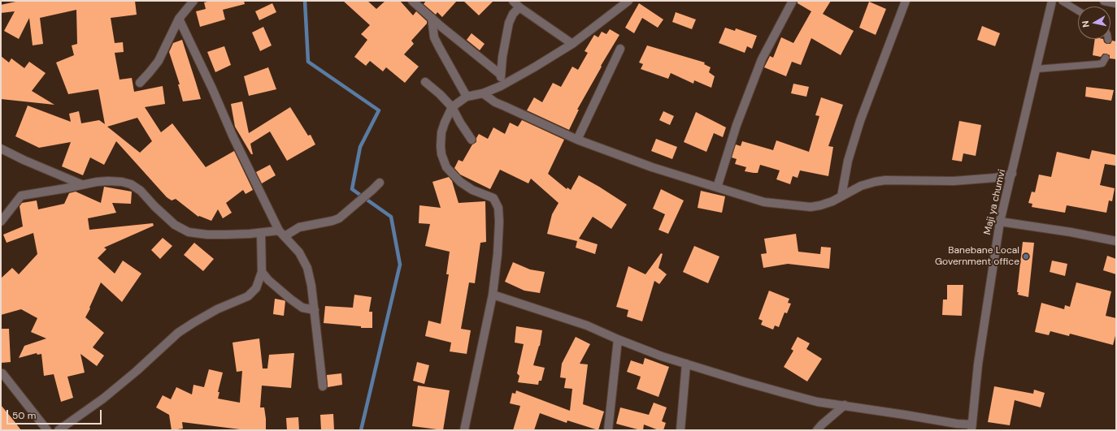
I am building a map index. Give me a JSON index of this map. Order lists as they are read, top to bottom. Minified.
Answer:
{"streets":{"street":["Maji ya chumvi"]},"places":["Banebane Local Government office"],"scale_bar":"50 m","north":"left"}
